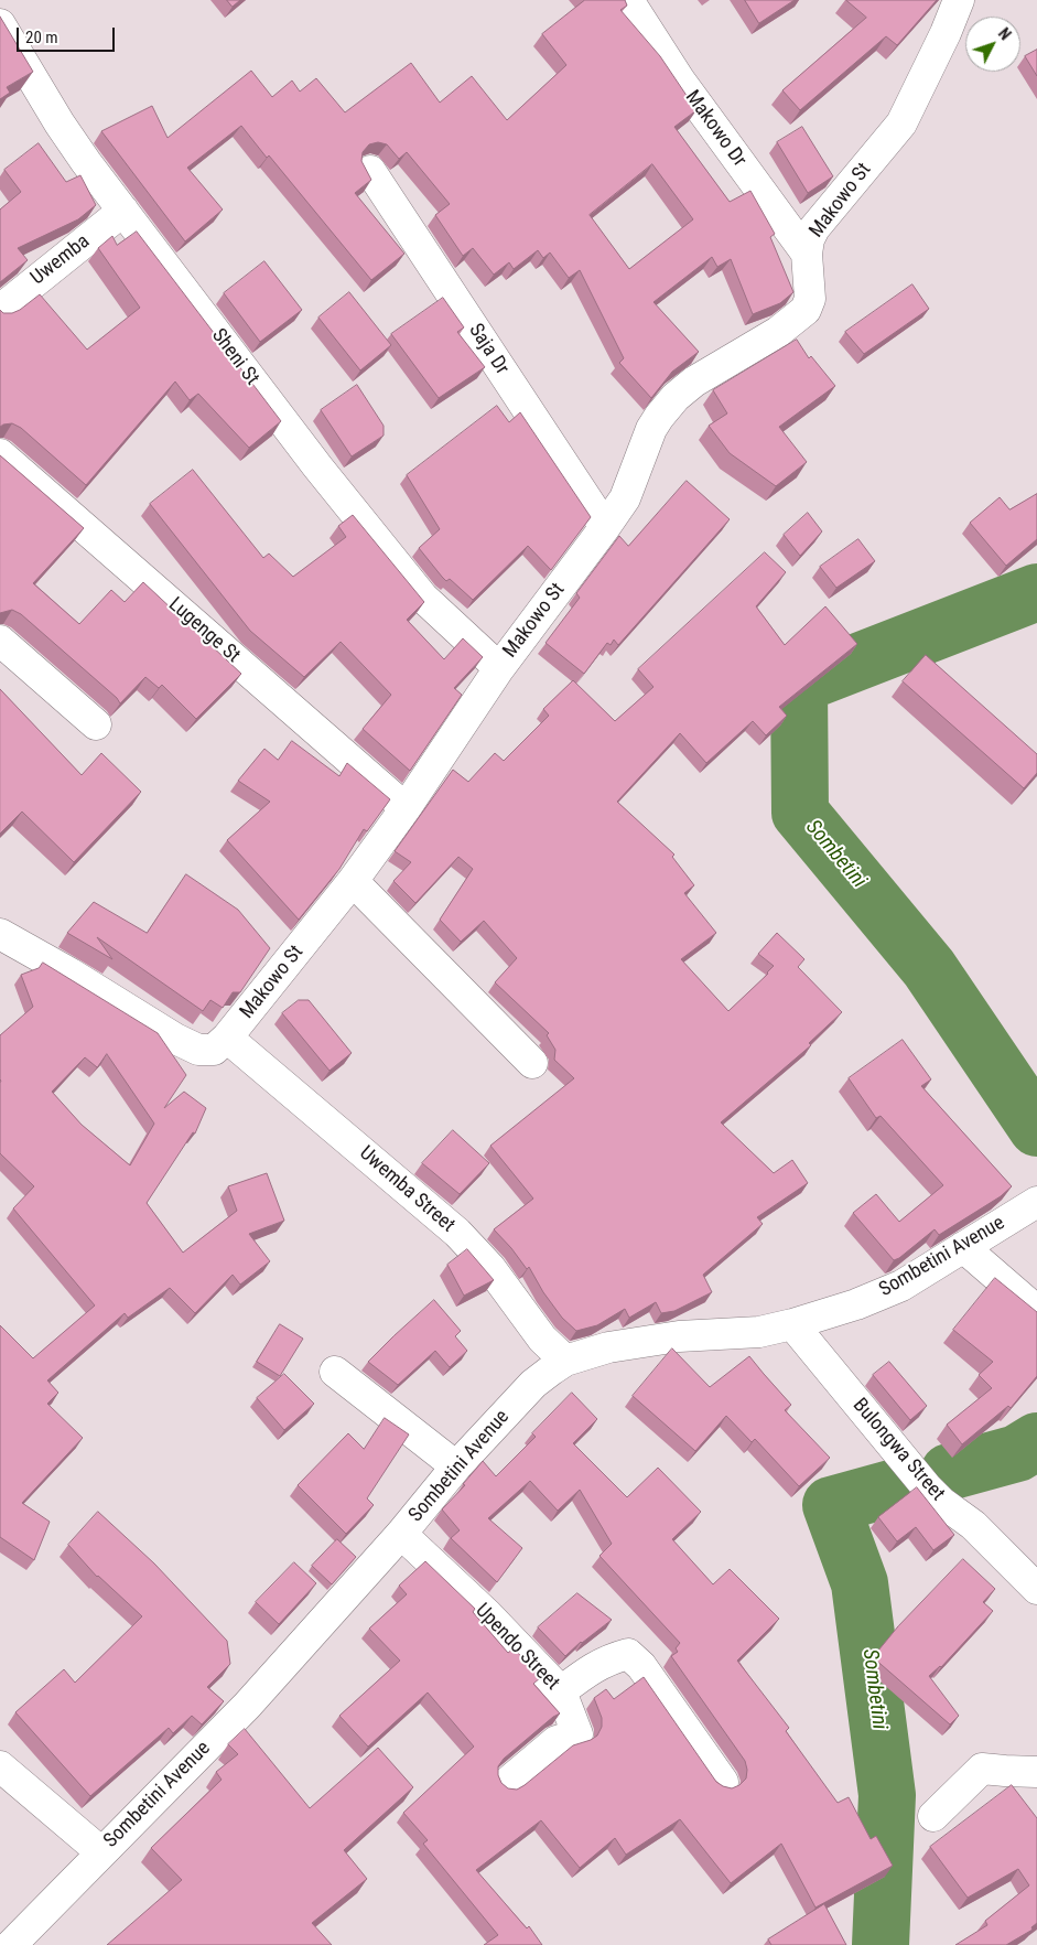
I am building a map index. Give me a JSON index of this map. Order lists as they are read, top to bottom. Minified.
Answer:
{"streets":{"street":["Makowo Dr","Makowo St","Uwemba","Saja Dr","Sheni St","Lugenge St","Uwemba Street","Sombetini Avenue","Bulongwa Street","Upendo Street"]},"crossings":[["Makowo Dr","Makowo St"],["Makowo St","Saja Dr"],["Makowo St","Sheni St"],["Makowo St","Lugenge St"],["Makowo St","Uwemba Street"],["Uwemba","Sheni St"],["Uwemba Street","Sombetini Avenue"],["Sombetini Avenue","Bulongwa Street"],["Sombetini Avenue","Upendo Street"]],"water":["Sombetini"],"scale_bar":"20 m","north":"top right"}
